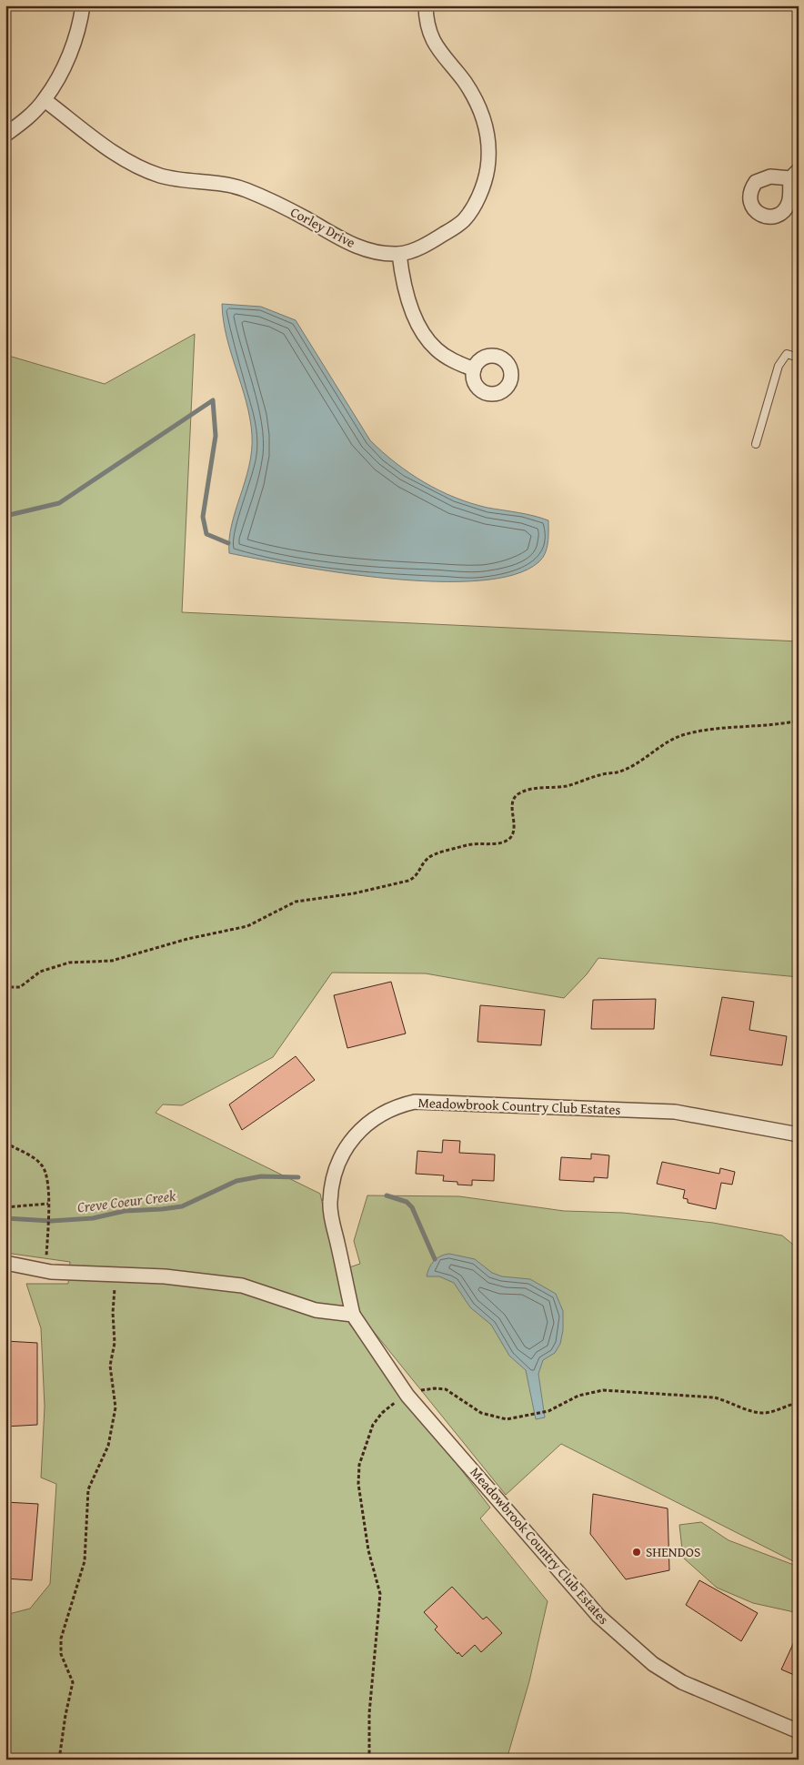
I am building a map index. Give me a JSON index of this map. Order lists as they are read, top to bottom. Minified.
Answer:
{"streets":{"street":["Corley Drive","Meadowbrook Country Club Estates"]},"water":["Creve Coeur Creek"],"places":["SHENDOS"]}
